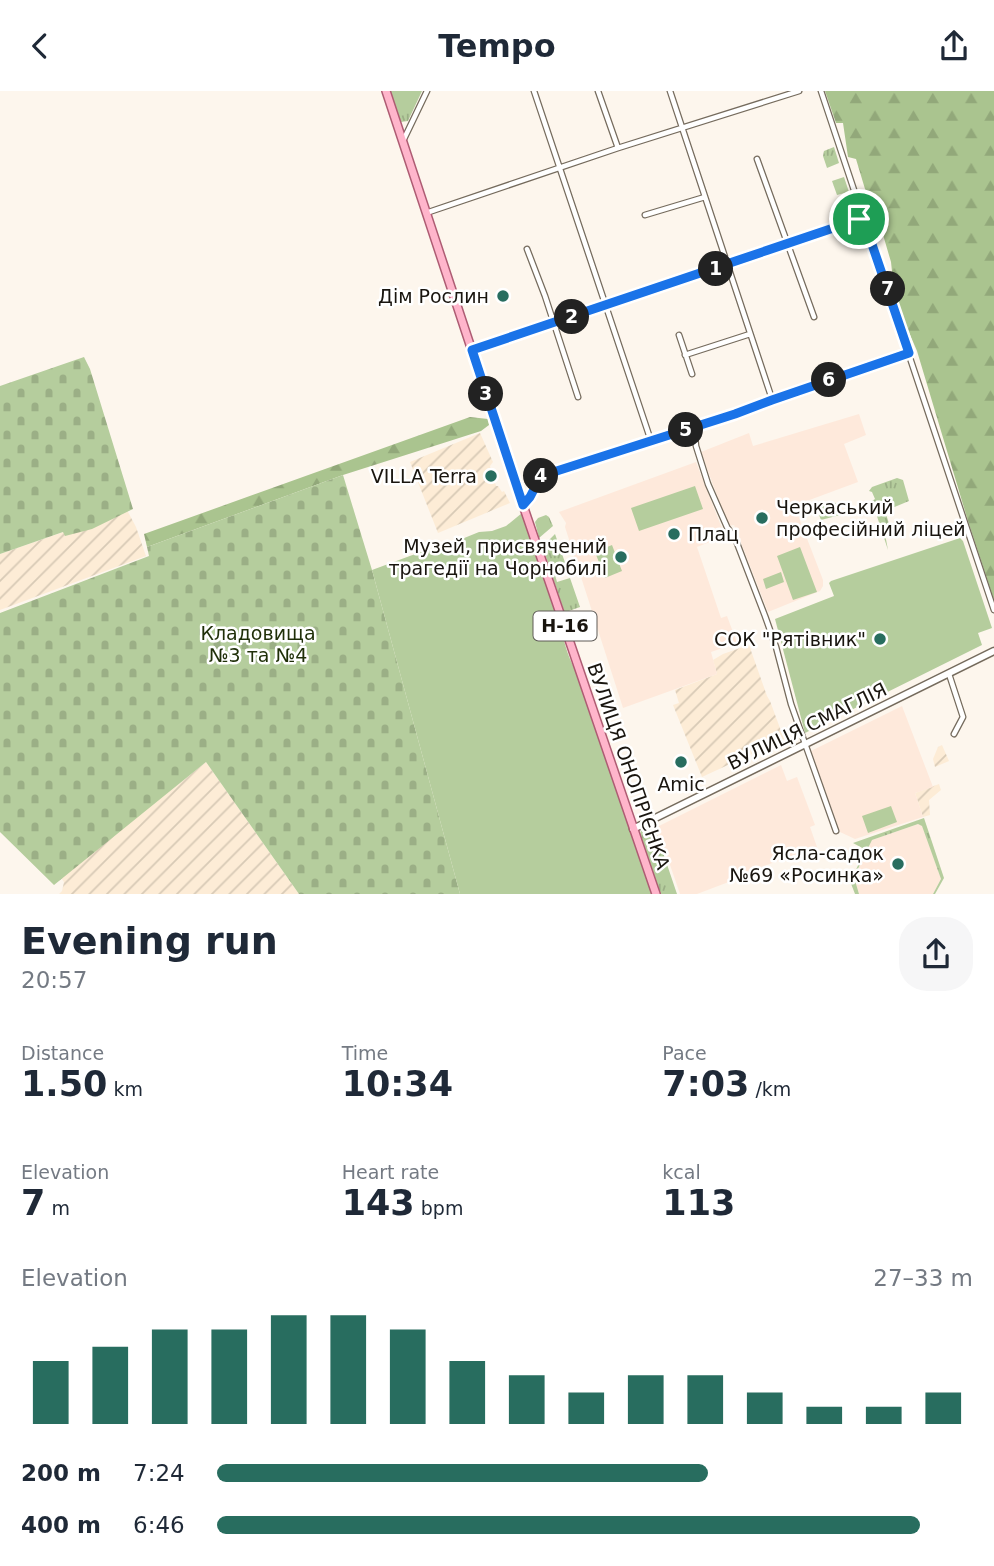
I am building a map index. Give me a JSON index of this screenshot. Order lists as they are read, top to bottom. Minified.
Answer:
{"streets":{"main road":["Н-16","ВУЛИЦЯ ОНОПРІЄНКА"],"street":["ВУЛИЦЯ СМАГЛІЯ"]},"crossings":[["ВУЛИЦЯ СМАГЛІЯ","ВУЛИЦЯ ОНОПРІЄНКА"]],"parks":["Кладовища №3 та №4"],"places":["Дім Рослин","VILLA Terra","Черкаський професійний ліцей","Плац","Музей, присвячений трагедії на Чорнобилі","СОК \"Рятівник\"","Amic","Ясла-садок №69 «Росинка»"],"page":{"header":"Tempo","pins":["1","7","2","6","3","5","4"],"heading":["Evening run","20:57"],"stats":[["Distance","1.50 km"],["Time","10:34"],["Pace","7:03 /km"],["Elevation","7 m"],["Heart rate","143 bpm"],["kcal","113"]],"chart":["Elevation","27–33 m"],"list":[{"name":"200 m","note":"7:24"},{"name":"400 m","note":"6:46"}]}}
